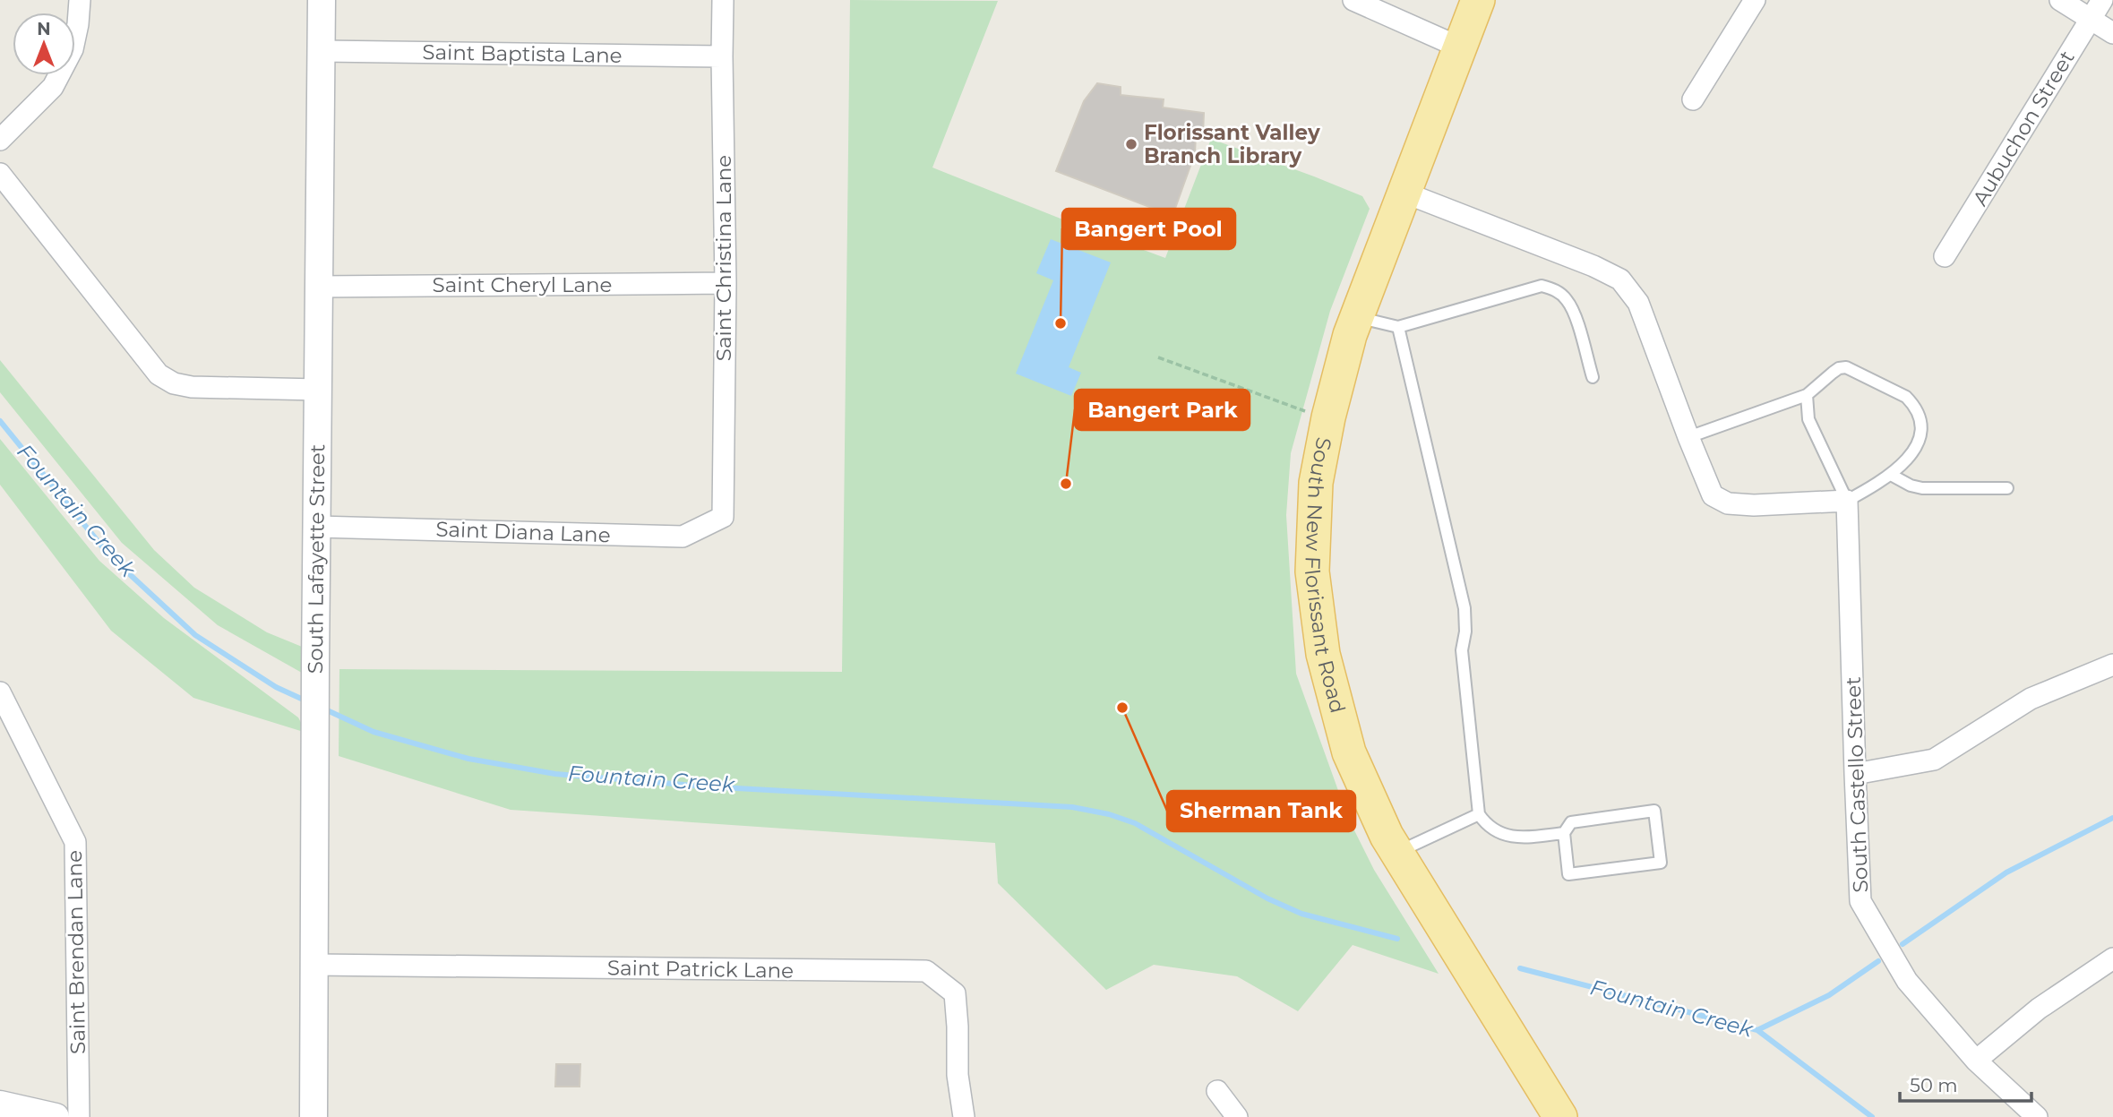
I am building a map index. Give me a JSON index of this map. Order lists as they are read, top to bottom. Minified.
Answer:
{"streets":{"main road":["South New Florissant Road"],"street":["Saint Baptista Lane","Aubuchon Street","Saint Christina Lane","Saint Cheryl Lane","Saint Diana Lane","South Lafayette Street","South Castello Street","Saint Brendan Lane","Saint Patrick Lane"]},"crossings":[["Saint Baptista Lane","Saint Christina Lane"],["Saint Baptista Lane","South Lafayette Street"],["Saint Christina Lane","Saint Cheryl Lane"],["Saint Christina Lane","Saint Diana Lane"],["Saint Cheryl Lane","South Lafayette Street"],["Saint Diana Lane","South Lafayette Street"],["South Lafayette Street","Saint Patrick Lane"]],"water":["Fountain Creek"],"places":["Florissant Valley Branch Library","Bangert Pool","Bangert Park","Sherman Tank"],"scale_bar":"50 m","north":"top"}
